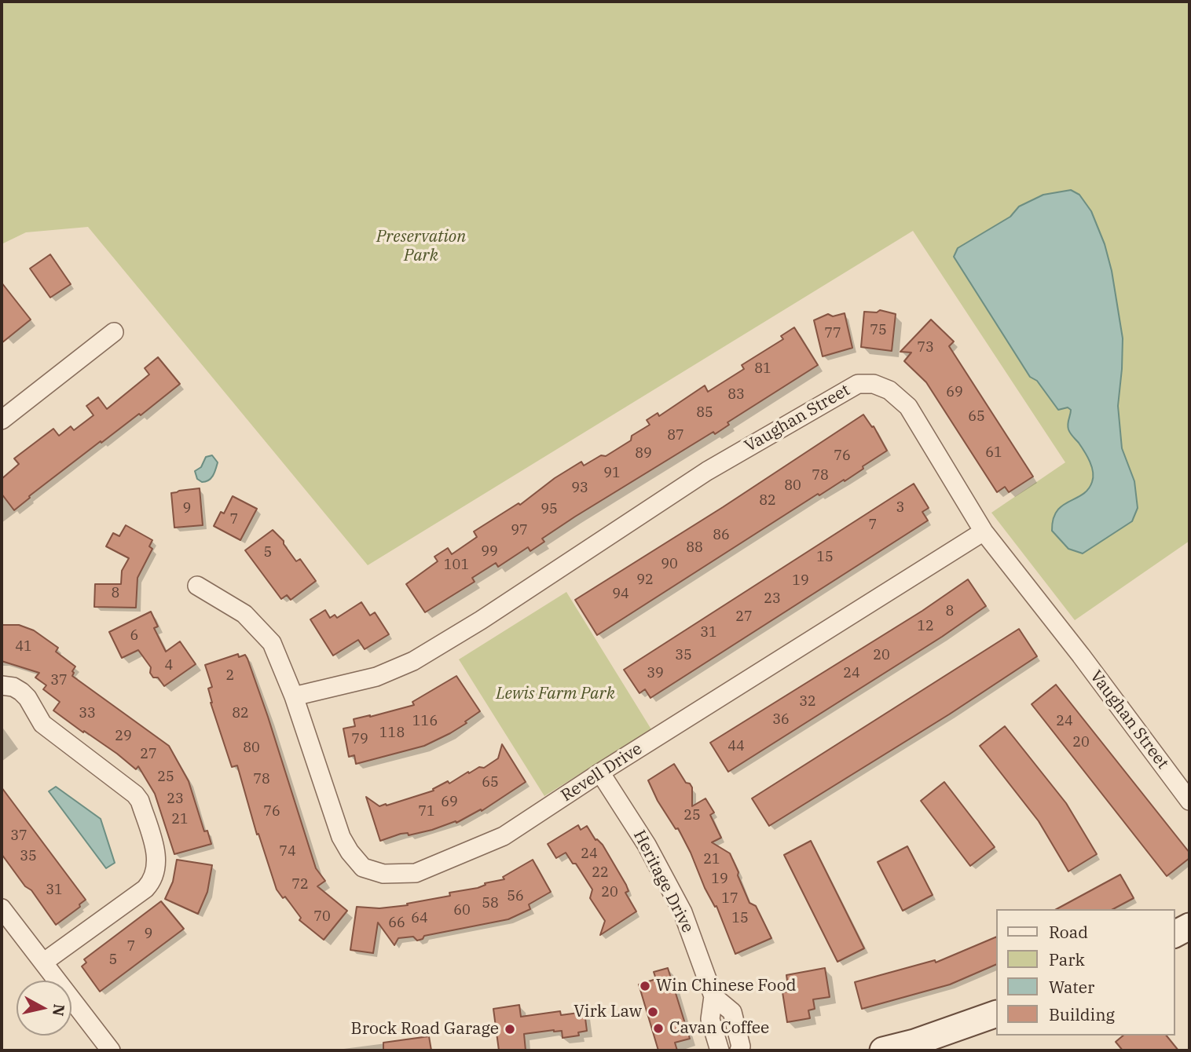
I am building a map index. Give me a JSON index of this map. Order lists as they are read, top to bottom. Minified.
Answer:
{"streets":{"street":["Vaughan Street","Revell Drive","Heritage Drive"]},"crossings":[["Vaughan Street","Revell Drive"],["Revell Drive","Heritage Drive"]],"parks":["Preservation Park","Lewis Farm Park"],"places":["Win Chinese Food","Virk Law","Cavan Coffee","Brock Road Garage"],"house_numbers":["75","77","73","81","69","83","85","65","87","61","89","76","91","78","80","93","82","3","9","95","7","7","97","86","88","99","5","15","90","101","92","19","8","94","23","8","27","12","31","6","41","35","20","4","39","24","2","37","32","33","82","36","116","24","118","29","79","20","44","80","27","25","78","65","23","69","76","71","25","21","37","74","24","35","21","22","19","72","31","20","56","17","58","60","70","64","15","66","9","7","5"],"legend":["Road","Park","Water","Building"],"north":"right"}
